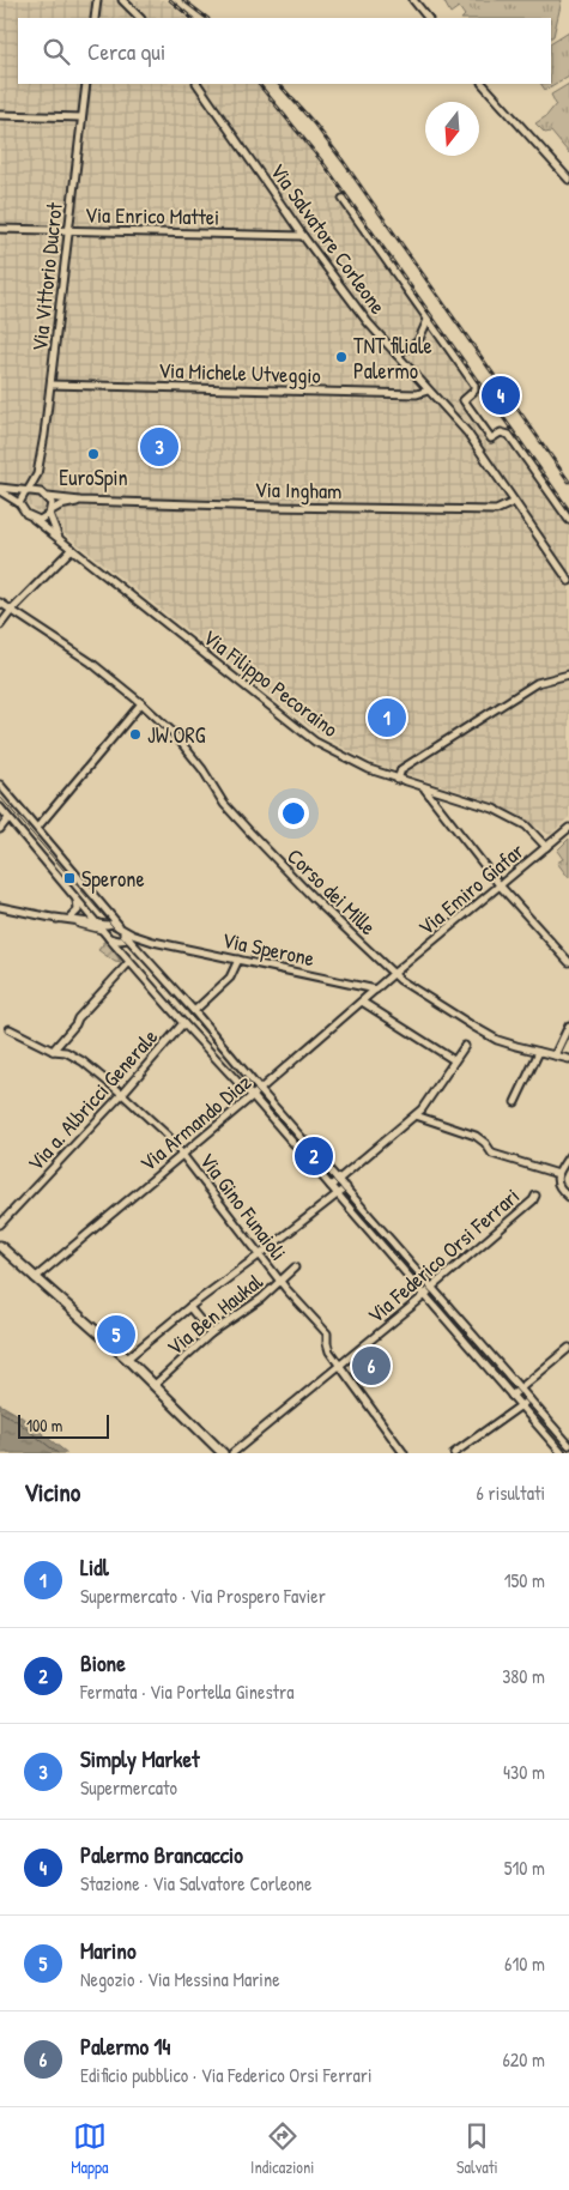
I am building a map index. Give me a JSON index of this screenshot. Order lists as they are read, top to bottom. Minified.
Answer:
{"streets":{"street":["Via Enrico Mattei","Via Salvatore Corleone","Via Vittorio Ducrot","Via Michele Utveggio","Via Ingham","Via Filippo Pecoraino","Via Emiro Giafar","Corso dei Mille","Via Sperone","Via a. Albricci Generale","Via Armando Diaz","Via Gino Funaioli","Via Federico Orsi Ferrari","Via Ben Haukal"]},"crossings":[["Via Enrico Mattei","Via Salvatore Corleone"],["Via Enrico Mattei","Via Vittorio Ducrot"],["Via Salvatore Corleone","Via Michele Utveggio"],["Via Salvatore Corleone","Via Ingham"],["Via Vittorio Ducrot","Via Michele Utveggio"],["Via Filippo Pecoraino","Via Emiro Giafar"],["Via Emiro Giafar","Corso dei Mille"],["Via Emiro Giafar","Via Sperone"],["Via Emiro Giafar","Via Armando Diaz"],["Via Sperone","Via Armando Diaz"],["Via a. Albricci Generale","Via Gino Funaioli"],["Via Armando Diaz","Via Gino Funaioli"],["Via Gino Funaioli","Via Federico Orsi Ferrari"],["Via Gino Funaioli","Via Ben Haukal"]],"places":{"other":["TNT filiale Palermo","EuroSpin","JW.ORG"],"transit":["Sperone"]},"scale_bar":"100 m","north":"bottom","page":{"search":"Cerca qui","pins":["4","3","1","2","5","6"],"scale":"100 m","heading":["Vicino","6 risultati"],"list":[{"mark":"1","name":"Lidl","note":"Supermercato · Via Prospero Favier","value":"150 m"},{"mark":"2","name":"Bione","note":"Fermata · Via Portella Ginestra","value":"380 m"},{"mark":"3","name":"Simply Market","note":"Supermercato","value":"430 m"},{"mark":"4","name":"Palermo Brancaccio","note":"Stazione · Via Salvatore Corleone","value":"510 m"},{"mark":"5","name":"Marino","note":"Negozio · Via Messina Marine","value":"610 m"},{"mark":"6","name":"Palermo 14","note":"Edificio pubblico · Via Federico Orsi Ferrari","value":"620 m"}],"nav":["Mappa","Indicazioni","Salvati"]}}
